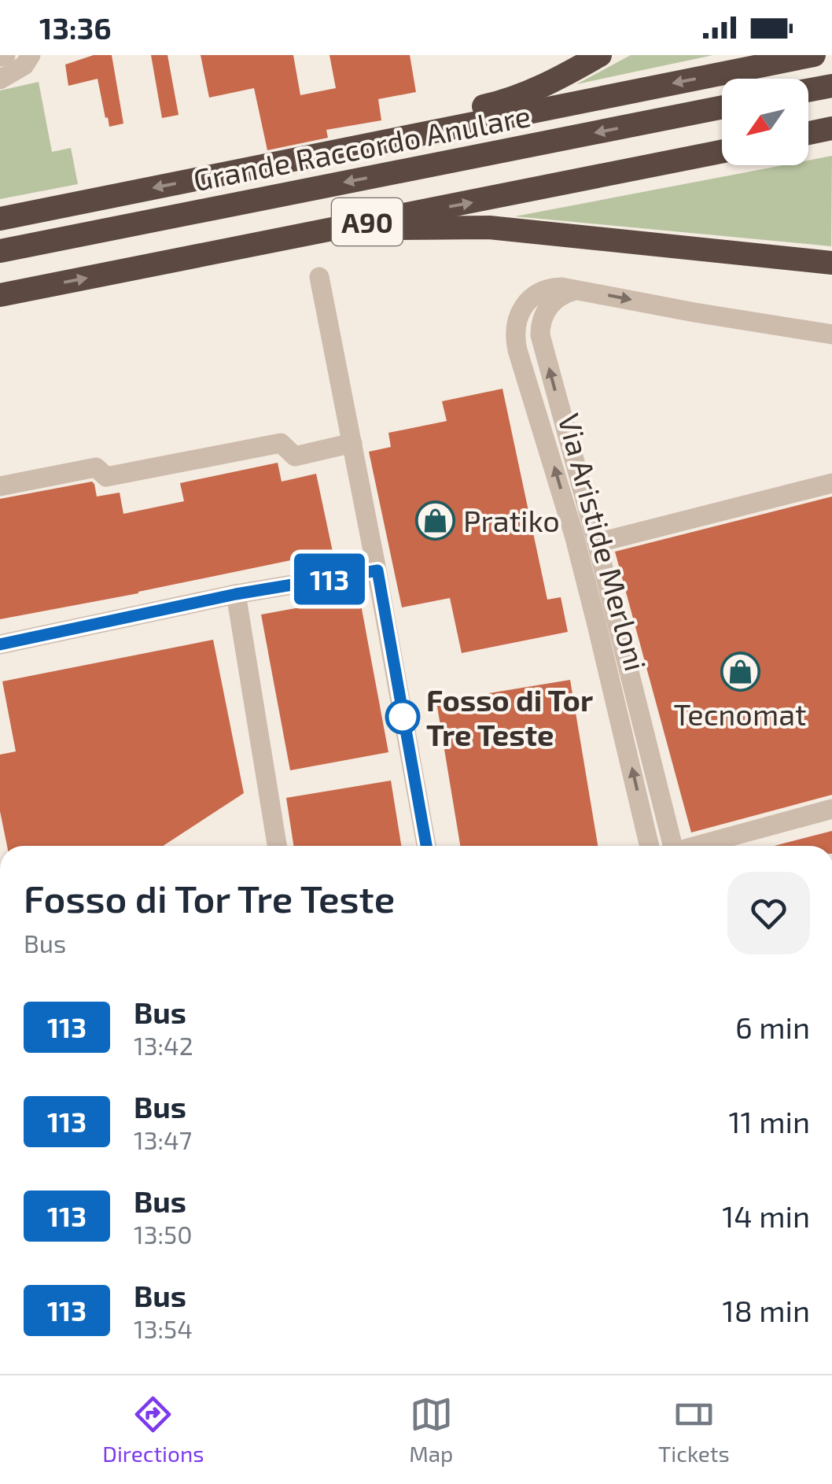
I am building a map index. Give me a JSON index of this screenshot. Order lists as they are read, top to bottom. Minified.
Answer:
{"streets":{"highway":["Grande Raccordo Anulare","A90"],"street":["Via Aristide Merloni"]},"places":{"shop":["Pratiko","Tecnomat"],"other":["Fosso di Tor Tre Teste"]},"lines":["bus line 113"],"north":"bottom left","page":{"status":"13:36","on_map":"113","heading":["Fosso di Tor Tre Teste","Bus"],"list":[{"mark":"113","name":"Bus","note":"13:42","value":"6 min"},{"mark":"113","name":"Bus","note":"13:47","value":"11 min"},{"mark":"113","name":"Bus","note":"13:50","value":"14 min"},{"mark":"113","name":"Bus","note":"13:54","value":"18 min"}],"tabs":["Directions","Map","Tickets"]}}
